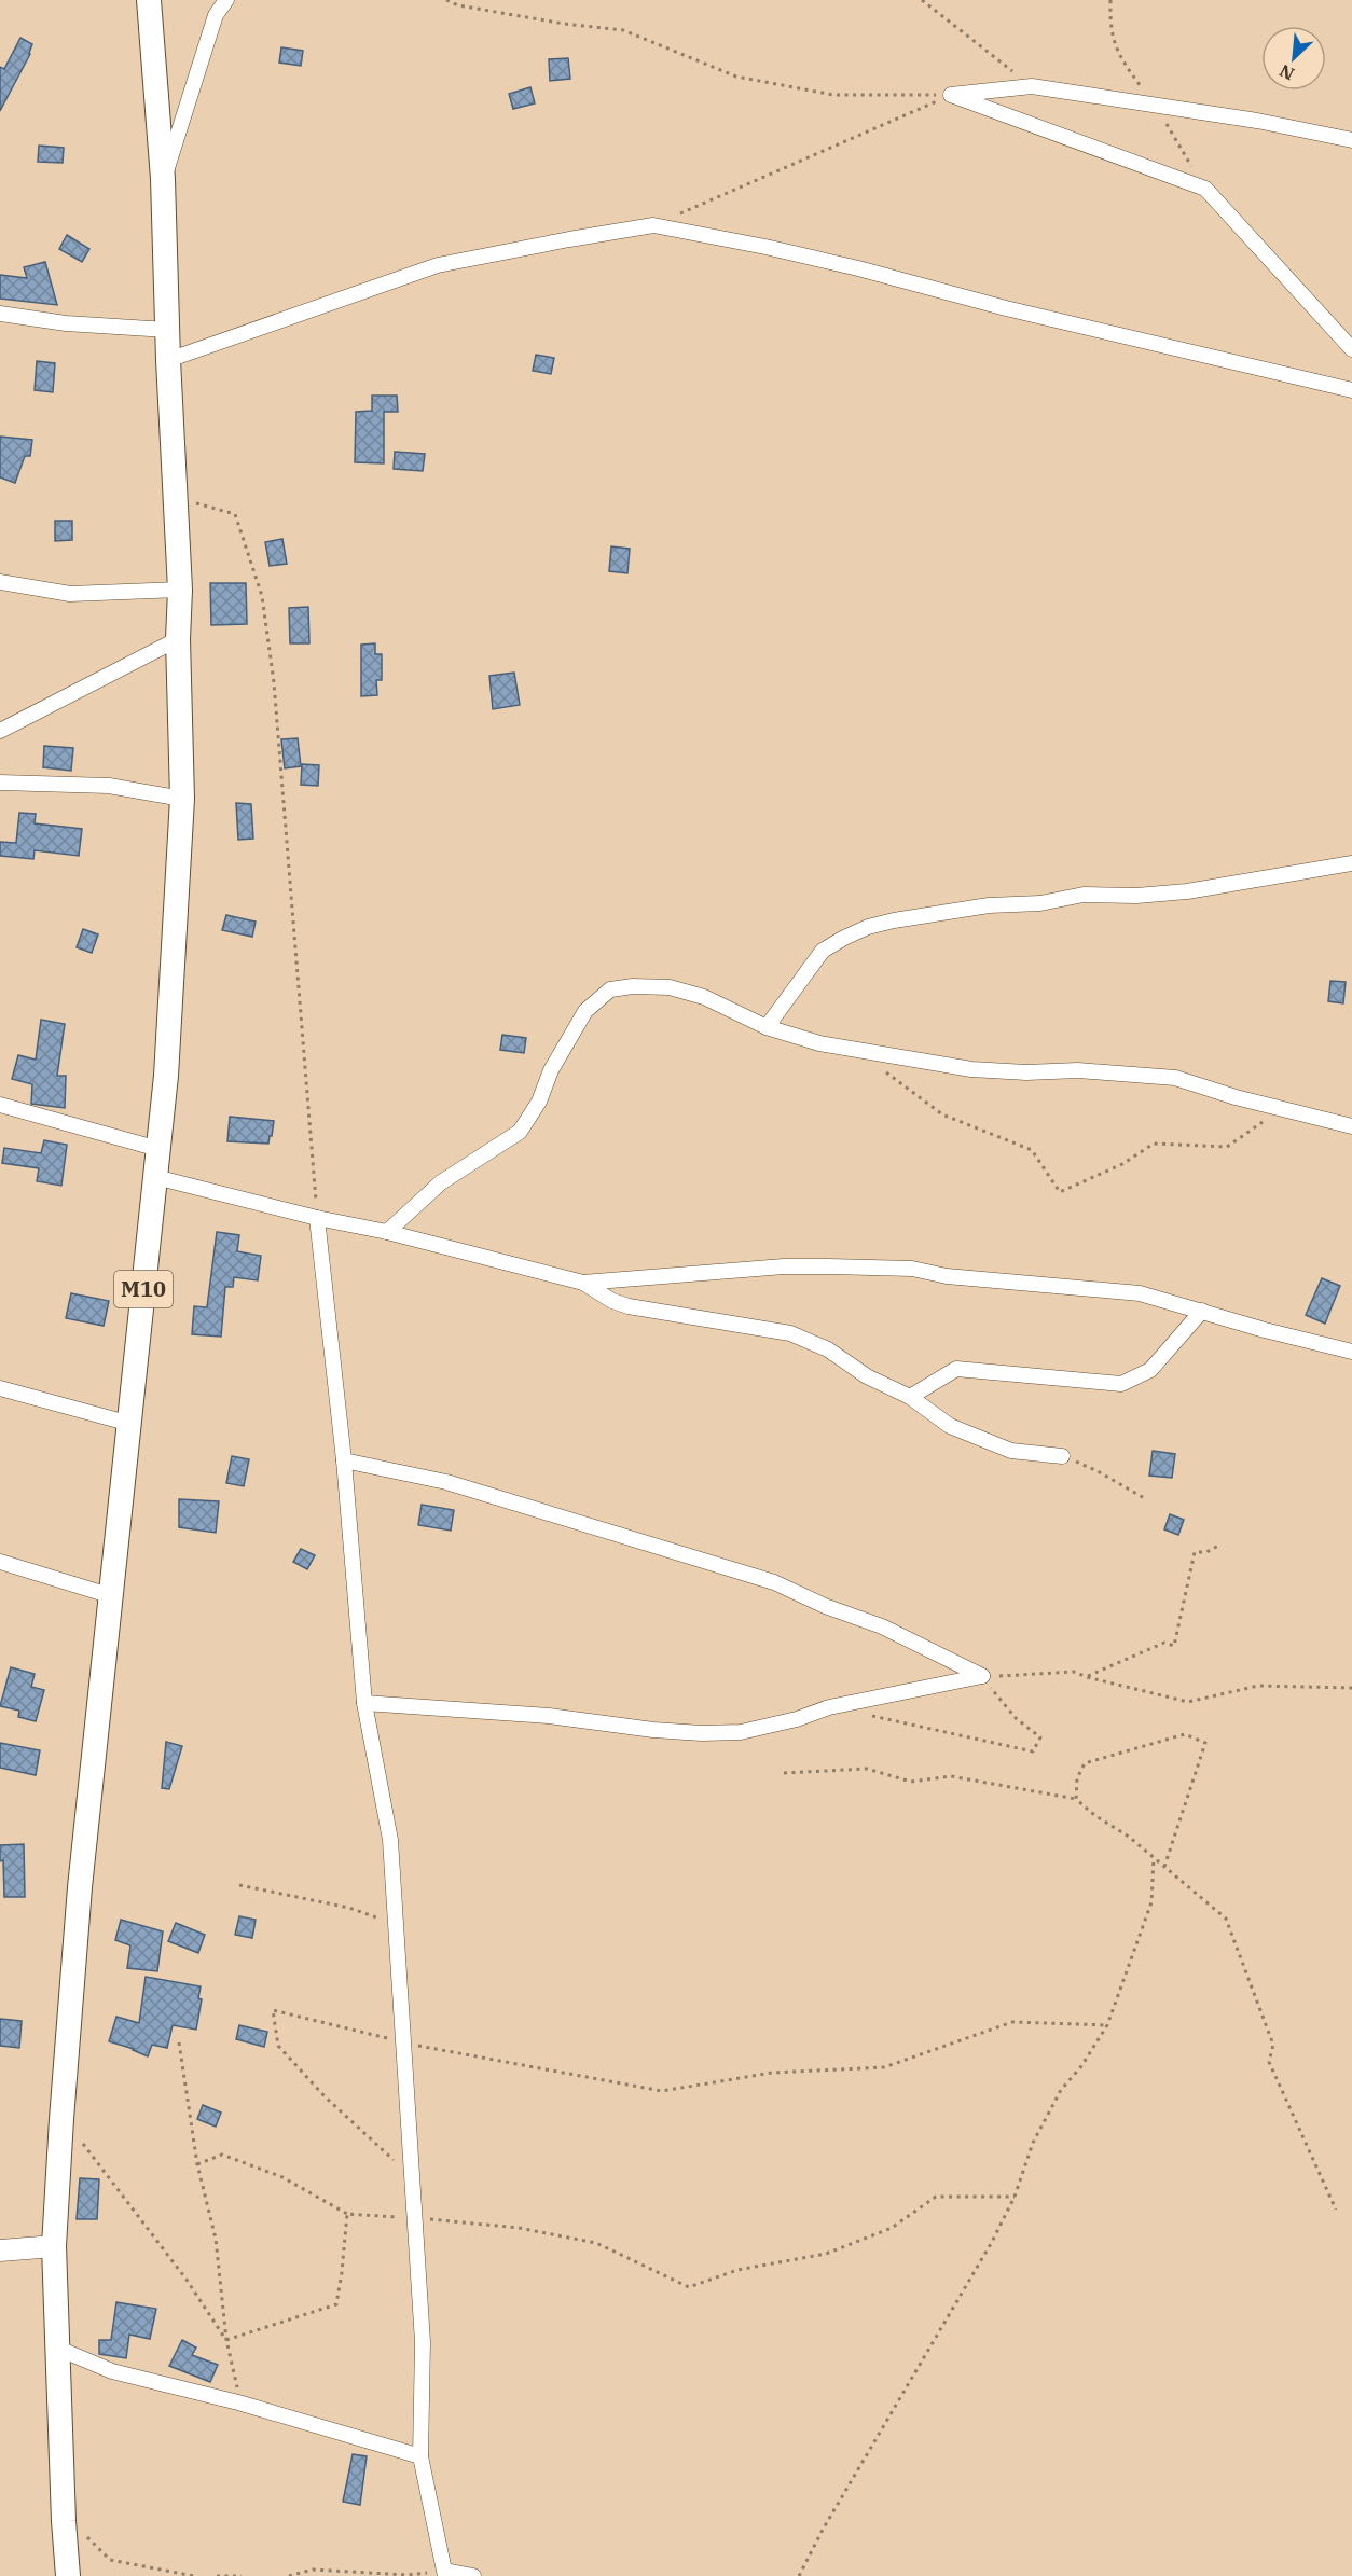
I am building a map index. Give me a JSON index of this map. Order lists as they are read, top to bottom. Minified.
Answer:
{"streets":{"main road":["M10"]},"north":"bottom left"}
